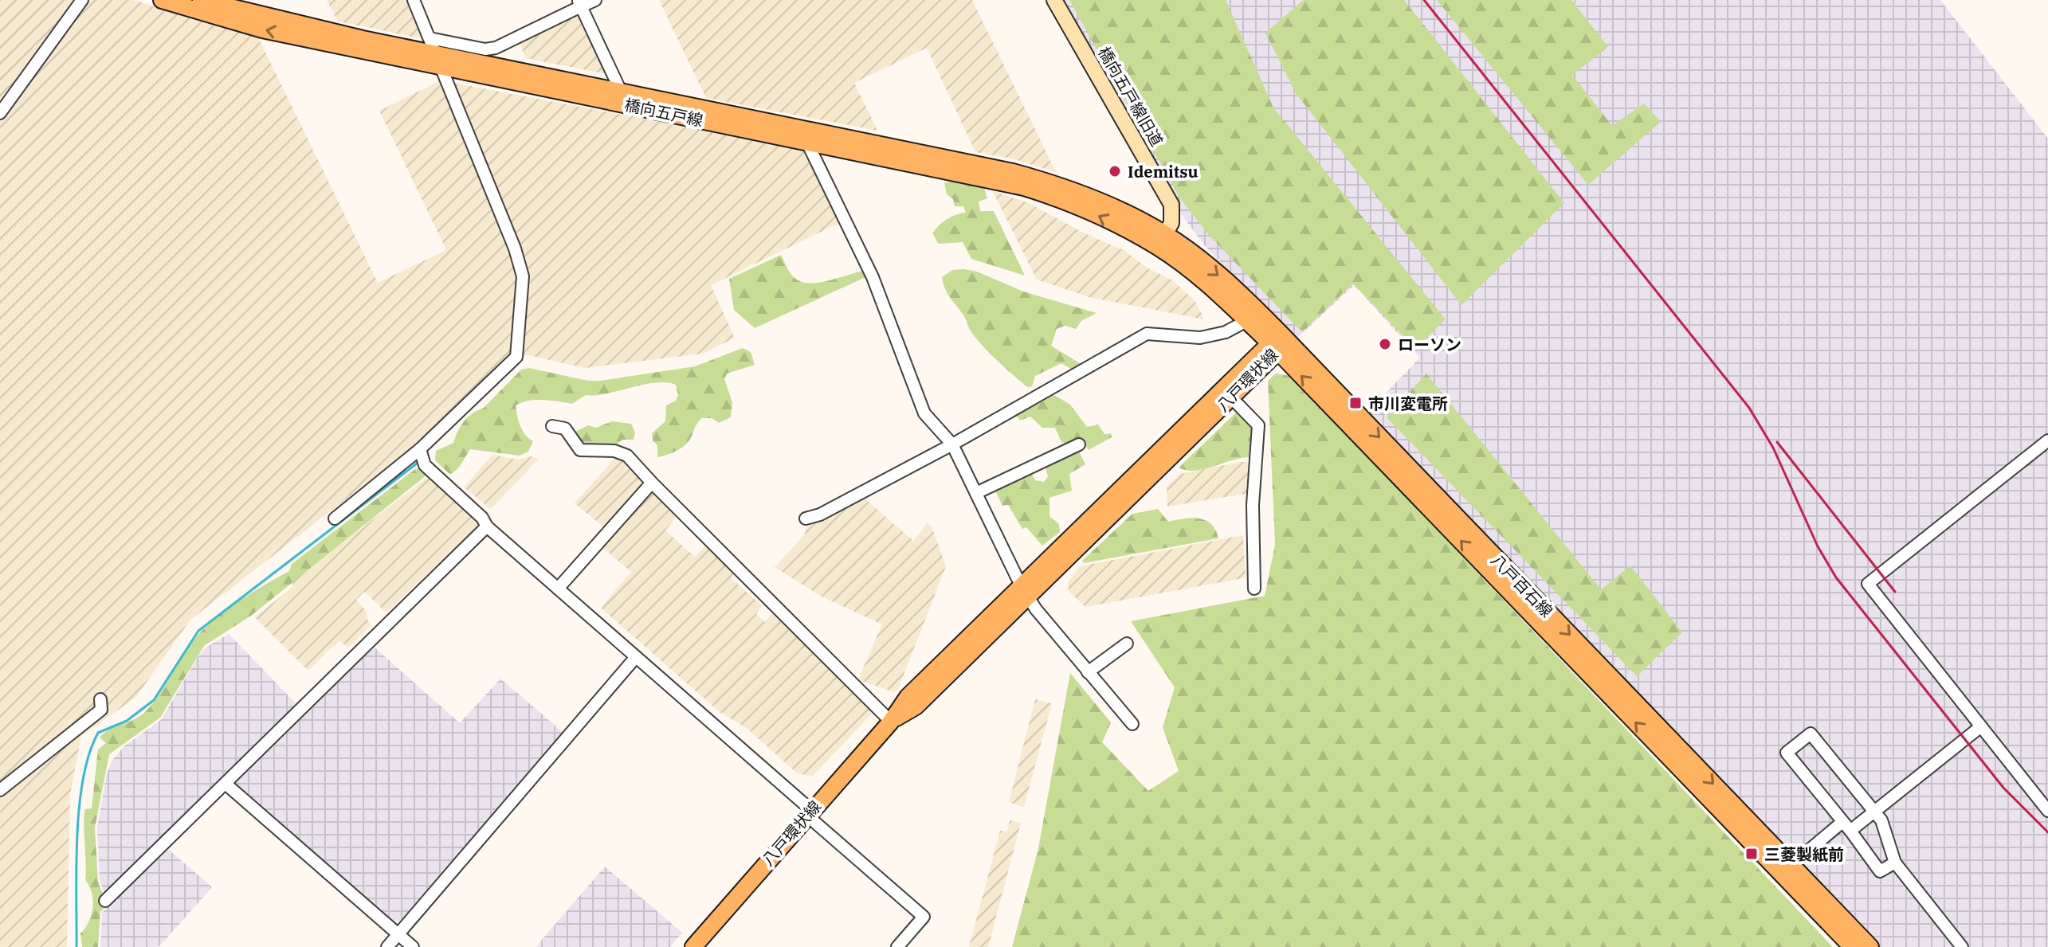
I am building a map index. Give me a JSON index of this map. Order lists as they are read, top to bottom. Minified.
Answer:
{"streets":{"main road":["橋向五戸線","八戸環状線","八戸百石線"],"street":["橋向五戸線旧道"]},"crossings":[["橋向五戸線旧道","橋向五戸線"],["橋向五戸線旧道","八戸百石線"],["橋向五戸線","八戸百石線"],["八戸環状線","八戸百石線"]],"places":{"other":["Idemitsu","ローソン"],"transit":["市川変電所","三菱製紙前"]}}
